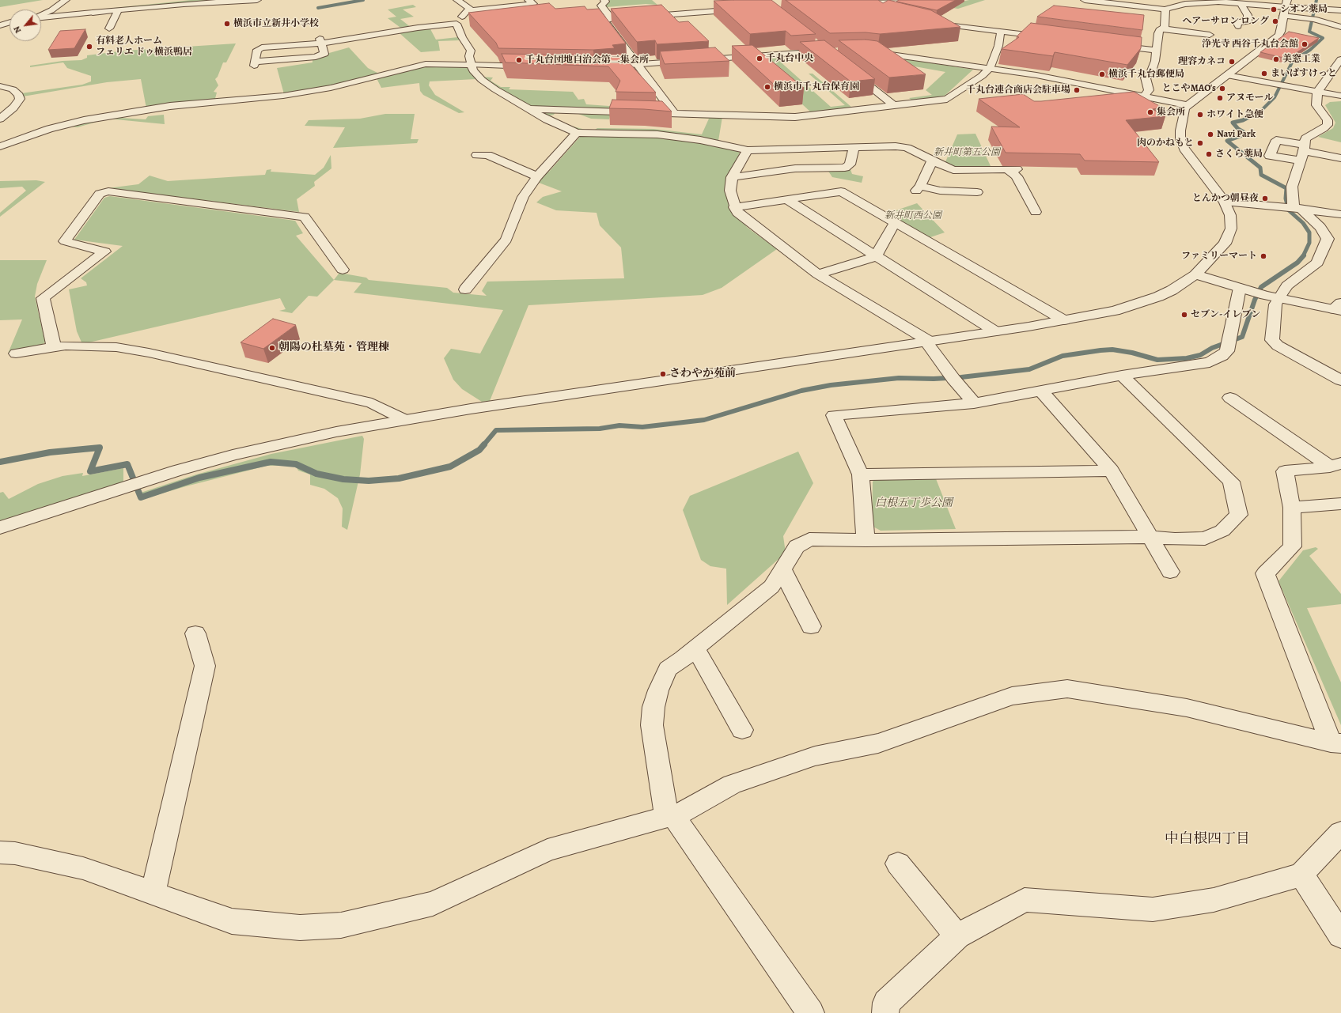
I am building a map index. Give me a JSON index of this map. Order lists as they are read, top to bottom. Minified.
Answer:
{"districts":["中白根四丁目"],"parks":["新井町第五公園","新井町西公園","白根五丁歩公園"],"places":["シオン薬局","ヘアーサロン ロング","横浜市立新井小学校","浄光寺 西谷千丸台会館","有料老人ホーム フェリエ ドゥ横浜鴨居","千丸台中央","美窓工業","千丸台団地自治会第二集会所","理容カネコ","まいばすけっと","横浜千丸台郵便局","横浜市千丸台保育園","とこやMAO's","千丸台連合商店会駐車場","アヌモール","集会所","ホワイト急便","Navi Park","肉のかねもと","さくら薬局","とんかつ朝昼夜","ファミリーマート","セブン-イレブン","朝陽の杜墓苑・管理棟","さわやか苑前"],"north":"bottom left"}
